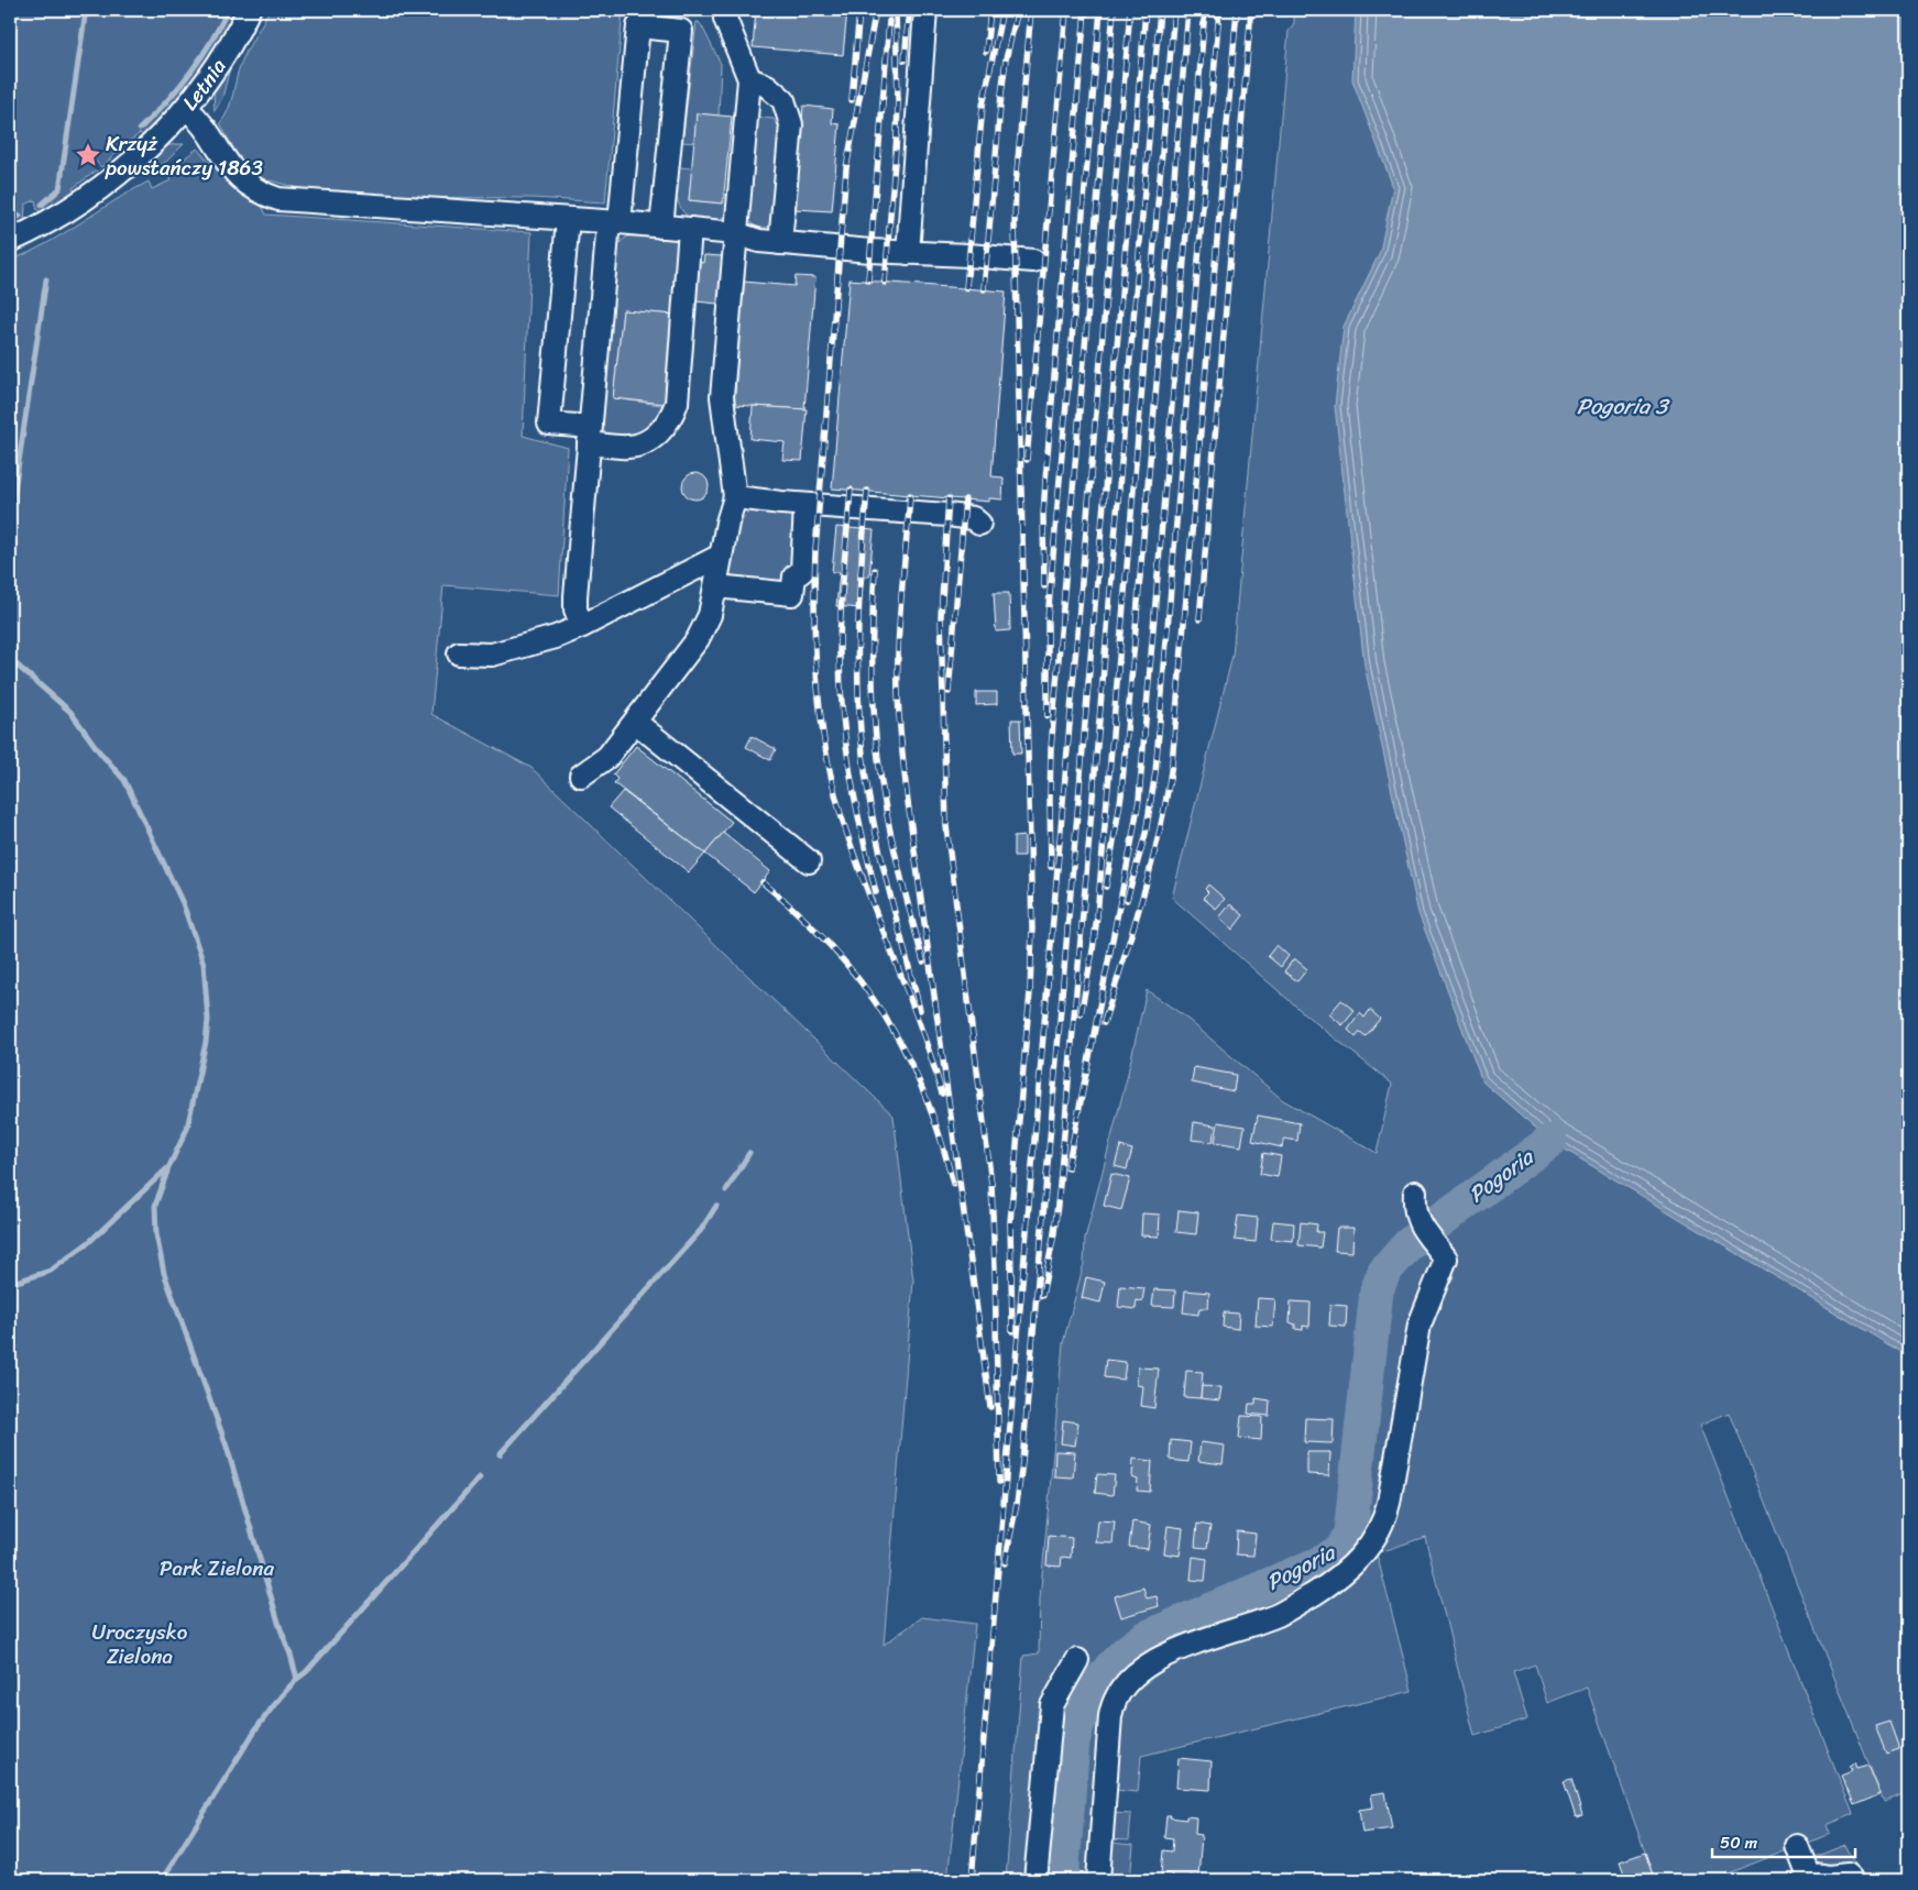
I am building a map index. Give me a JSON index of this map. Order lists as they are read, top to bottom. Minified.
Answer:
{"streets":{"street":["Letnia"]},"water":["Pogoria 3","Pogoria"],"parks":["Park Zielona","Uroczysko Zielona"],"places":{"place":["Krzyż powstańczy 1863"]},"scale_bar":"50 m"}
